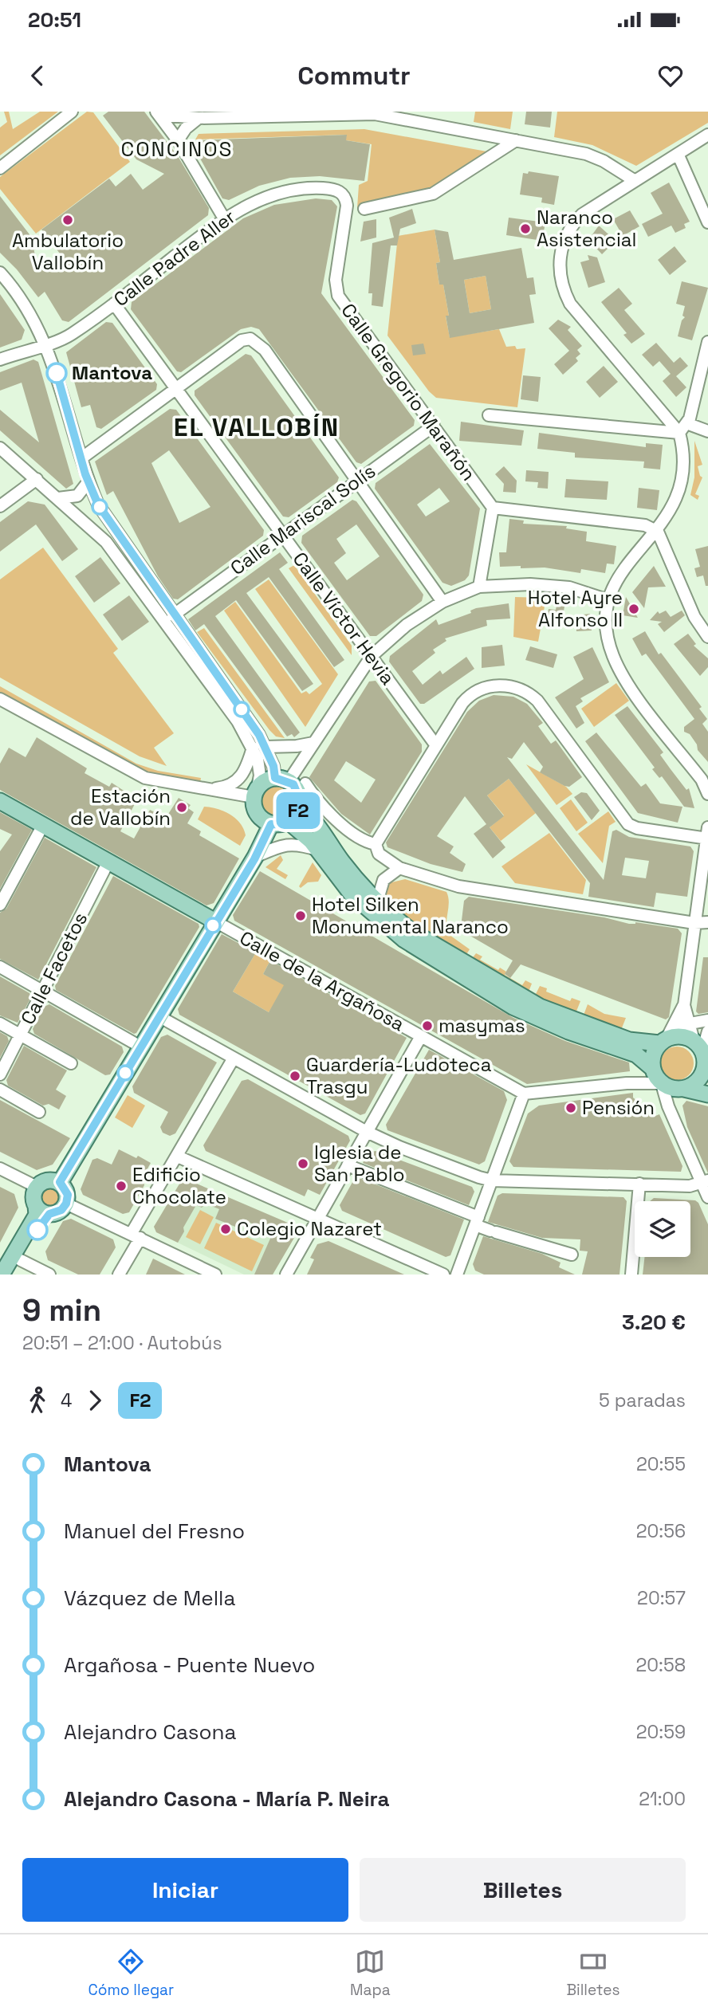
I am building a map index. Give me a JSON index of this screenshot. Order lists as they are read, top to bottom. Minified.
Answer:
{"streets":{"main road":["Calle de la Argañosa"],"street":["Calle Padre Aller","Calle Gregorio Marañón","Calle Mariscal Solís","Calle Víctor Hevia","Calle Facetos"]},"crossings":[["Calle Padre Aller","Calle Gregorio Marañón"],["Calle Padre Aller","Calle Víctor Hevia"],["Calle Gregorio Marañón","Calle Mariscal Solís"],["Calle Mariscal Solís","Calle Víctor Hevia"],["Calle Facetos","Calle de la Argañosa"]],"districts":["CONCINOS","EL VALLOBÍN"],"places":["Ambulatorio Vallobín","Naranco Asistencial","Mantova","Hotel Ayre Alfonso II","Estación de Vallobín","Hotel Silken Monumental Naranco","masymas","Guardería-Ludoteca Trasgu","Pensión","Iglesia de San Pablo","Edificio Chocolate","Colegio Nazaret"],"lines":["bus line F2"],"page":{"status":"20:51","header":"Commutr","on_map":"F2","heading":["9 min","20:51 – 21:00 · Autobús","3.20 €"],"legs":["4","F2","5 paradas"],"list":[{"name":"Mantova","value":"20:55"},{"name":"Manuel del Fresno","value":"20:56"},{"name":"Vázquez de Mella","value":"20:57"},{"name":"Argañosa - Puente Nuevo","value":"20:58"},{"name":"Alejandro Casona","value":"20:59"},{"name":"Alejandro Casona - María P. Neira","value":"21:00"}],"buttons":["Iniciar","Billetes"],"tabs":["Cómo llegar","Mapa","Billetes"]}}
